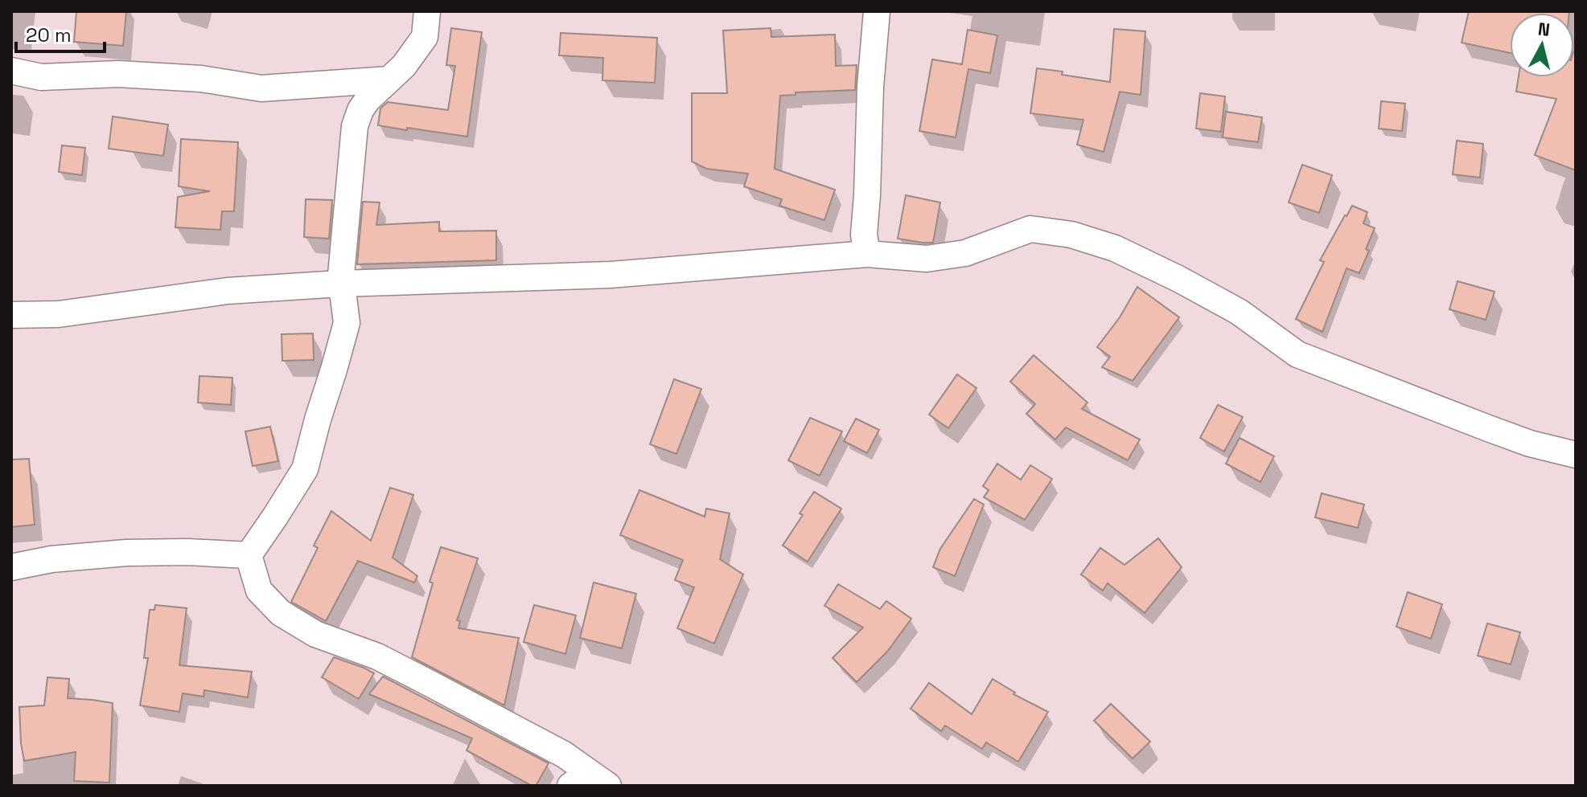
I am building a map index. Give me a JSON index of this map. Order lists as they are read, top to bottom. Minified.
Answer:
{"scale_bar":"20 m","north":"top"}
